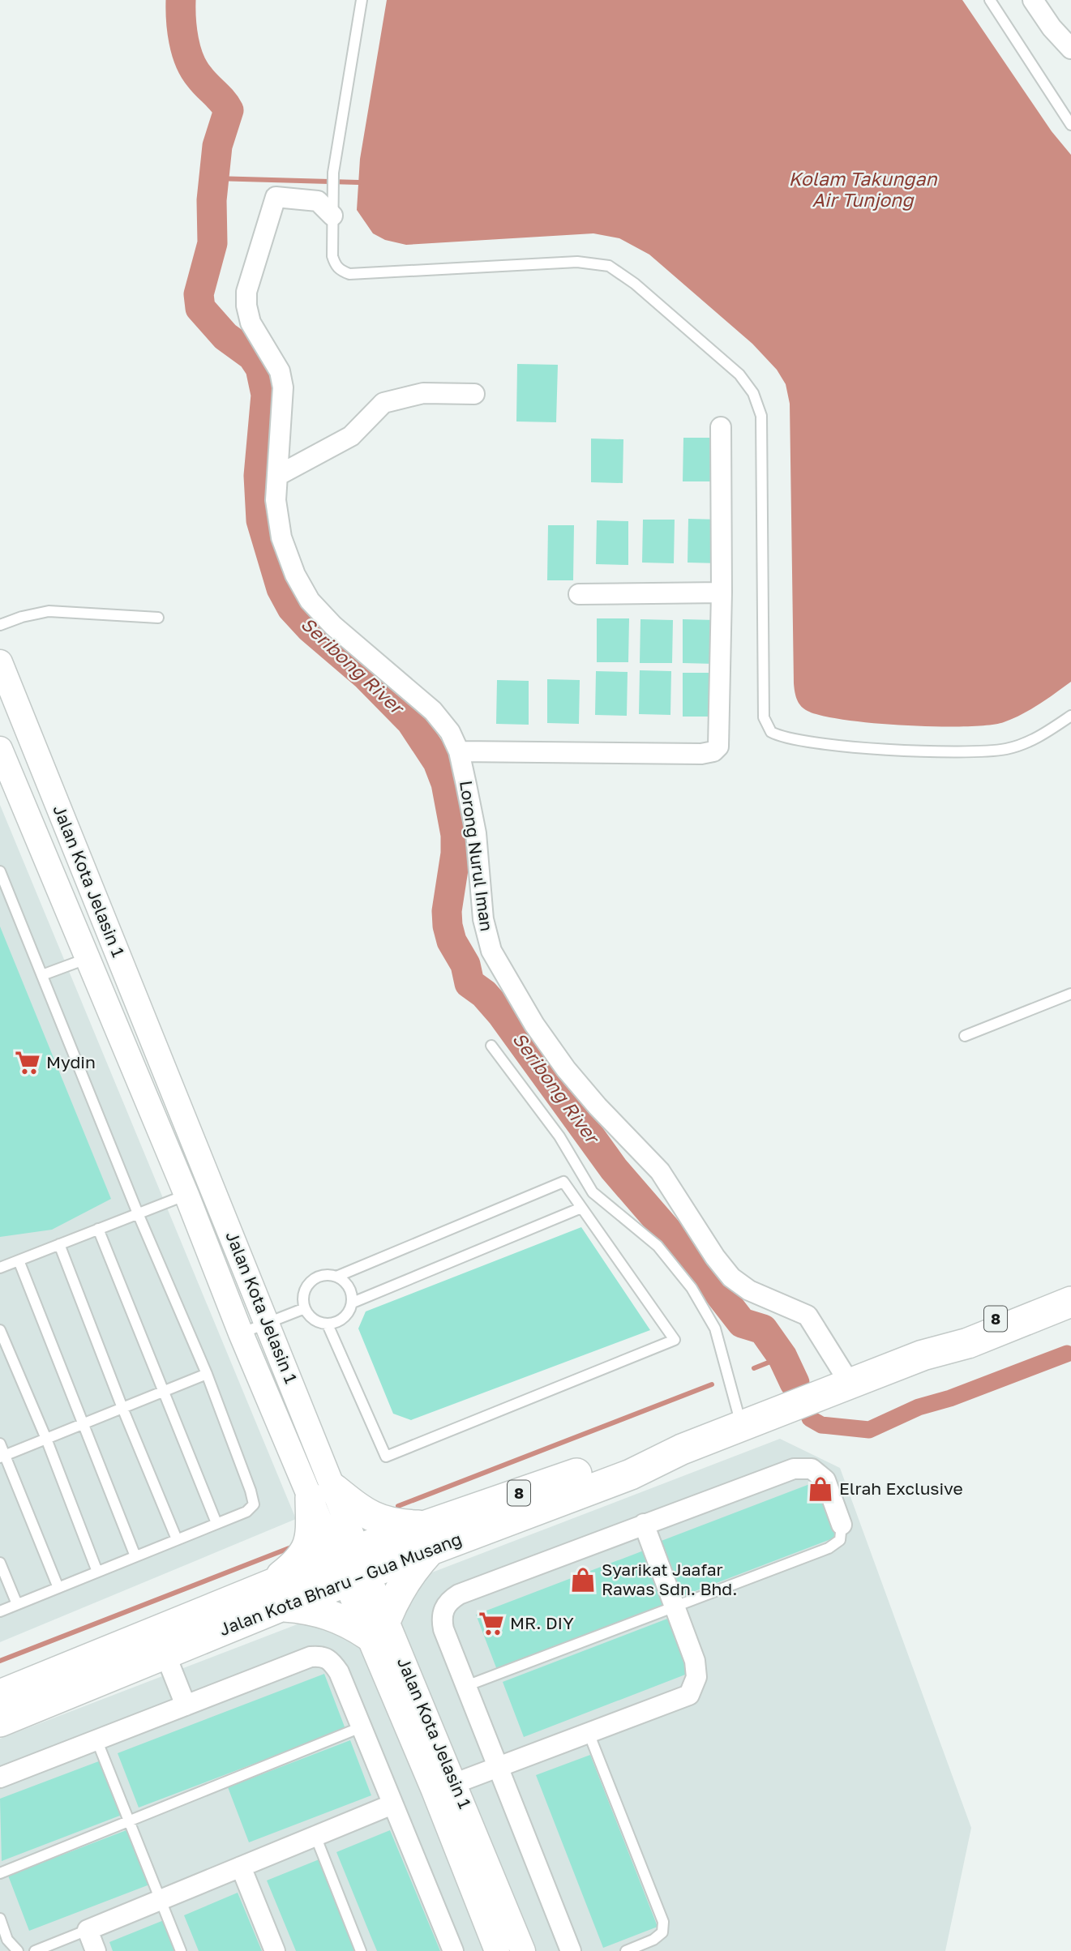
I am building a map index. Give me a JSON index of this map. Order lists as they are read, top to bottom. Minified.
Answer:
{"streets":{"main road":["8","Jalan Kota Bharu – Gua Musang"],"street":["Lorong Nurul Iman","Jalan Kota Jelasin 1"]},"crossings":[["Lorong Nurul Iman","Jalan Kota Bharu – Gua Musang"]],"water":["Kolam Takungan Air Tunjong","Seribong River"],"places":{"supermarket":["Mydin","MR. DIY"],"shop":["Elrah Exclusive","Syarikat Jaafar Rawas Sdn. Bhd."]}}
